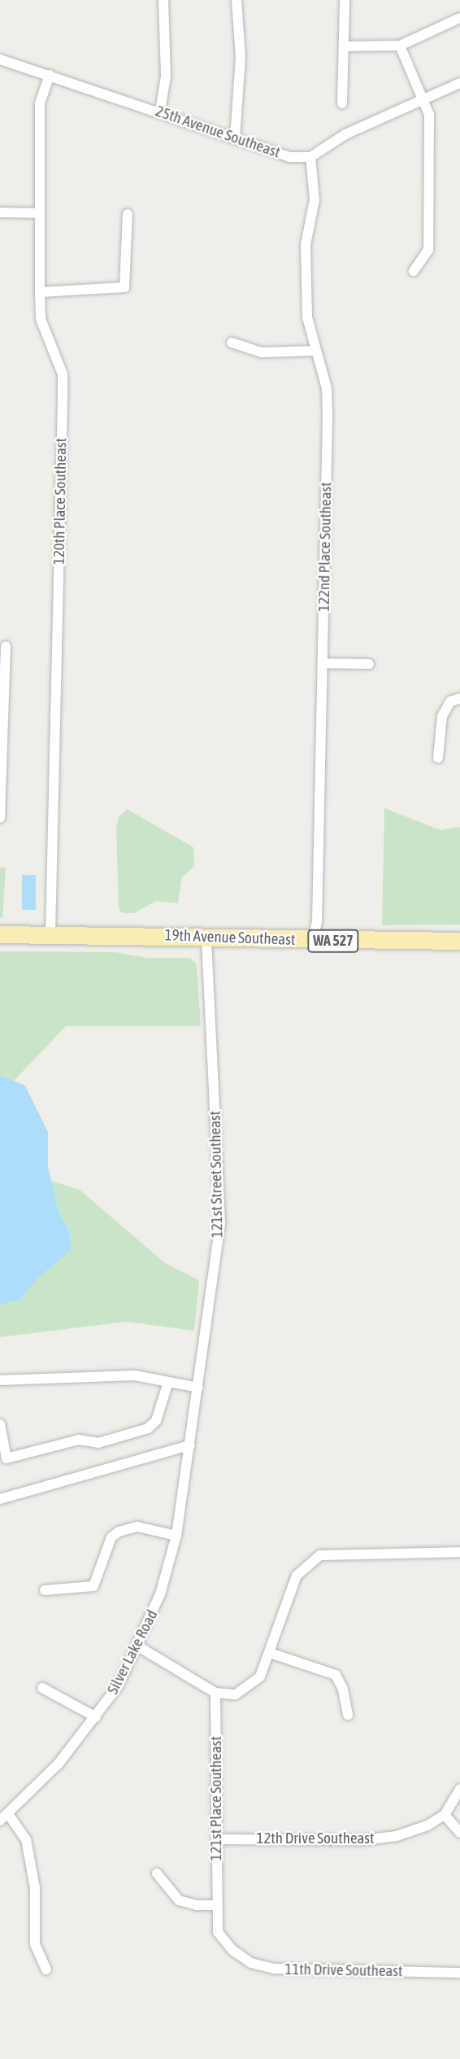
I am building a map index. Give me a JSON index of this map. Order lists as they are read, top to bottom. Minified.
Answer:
{"streets":{"main road":["19th Avenue Southeast","WA 527"],"street":["25th Avenue Southeast","120th Place Southeast","122nd Place Southeast","121st Street Southeast","Silver Lake Road","121st Place Southeast","12th Drive Southeast","11th Drive Southeast"]},"crossings":[["25th Avenue Southeast","120th Place Southeast"],["25th Avenue Southeast","122nd Place Southeast"],["120th Place Southeast","19th Avenue Southeast"],["122nd Place Southeast","19th Avenue Southeast"],["19th Avenue Southeast","121st Street Southeast"],["121st Street Southeast","Silver Lake Road"],["121st Place Southeast","12th Drive Southeast"],["121st Place Southeast","11th Drive Southeast"]]}
